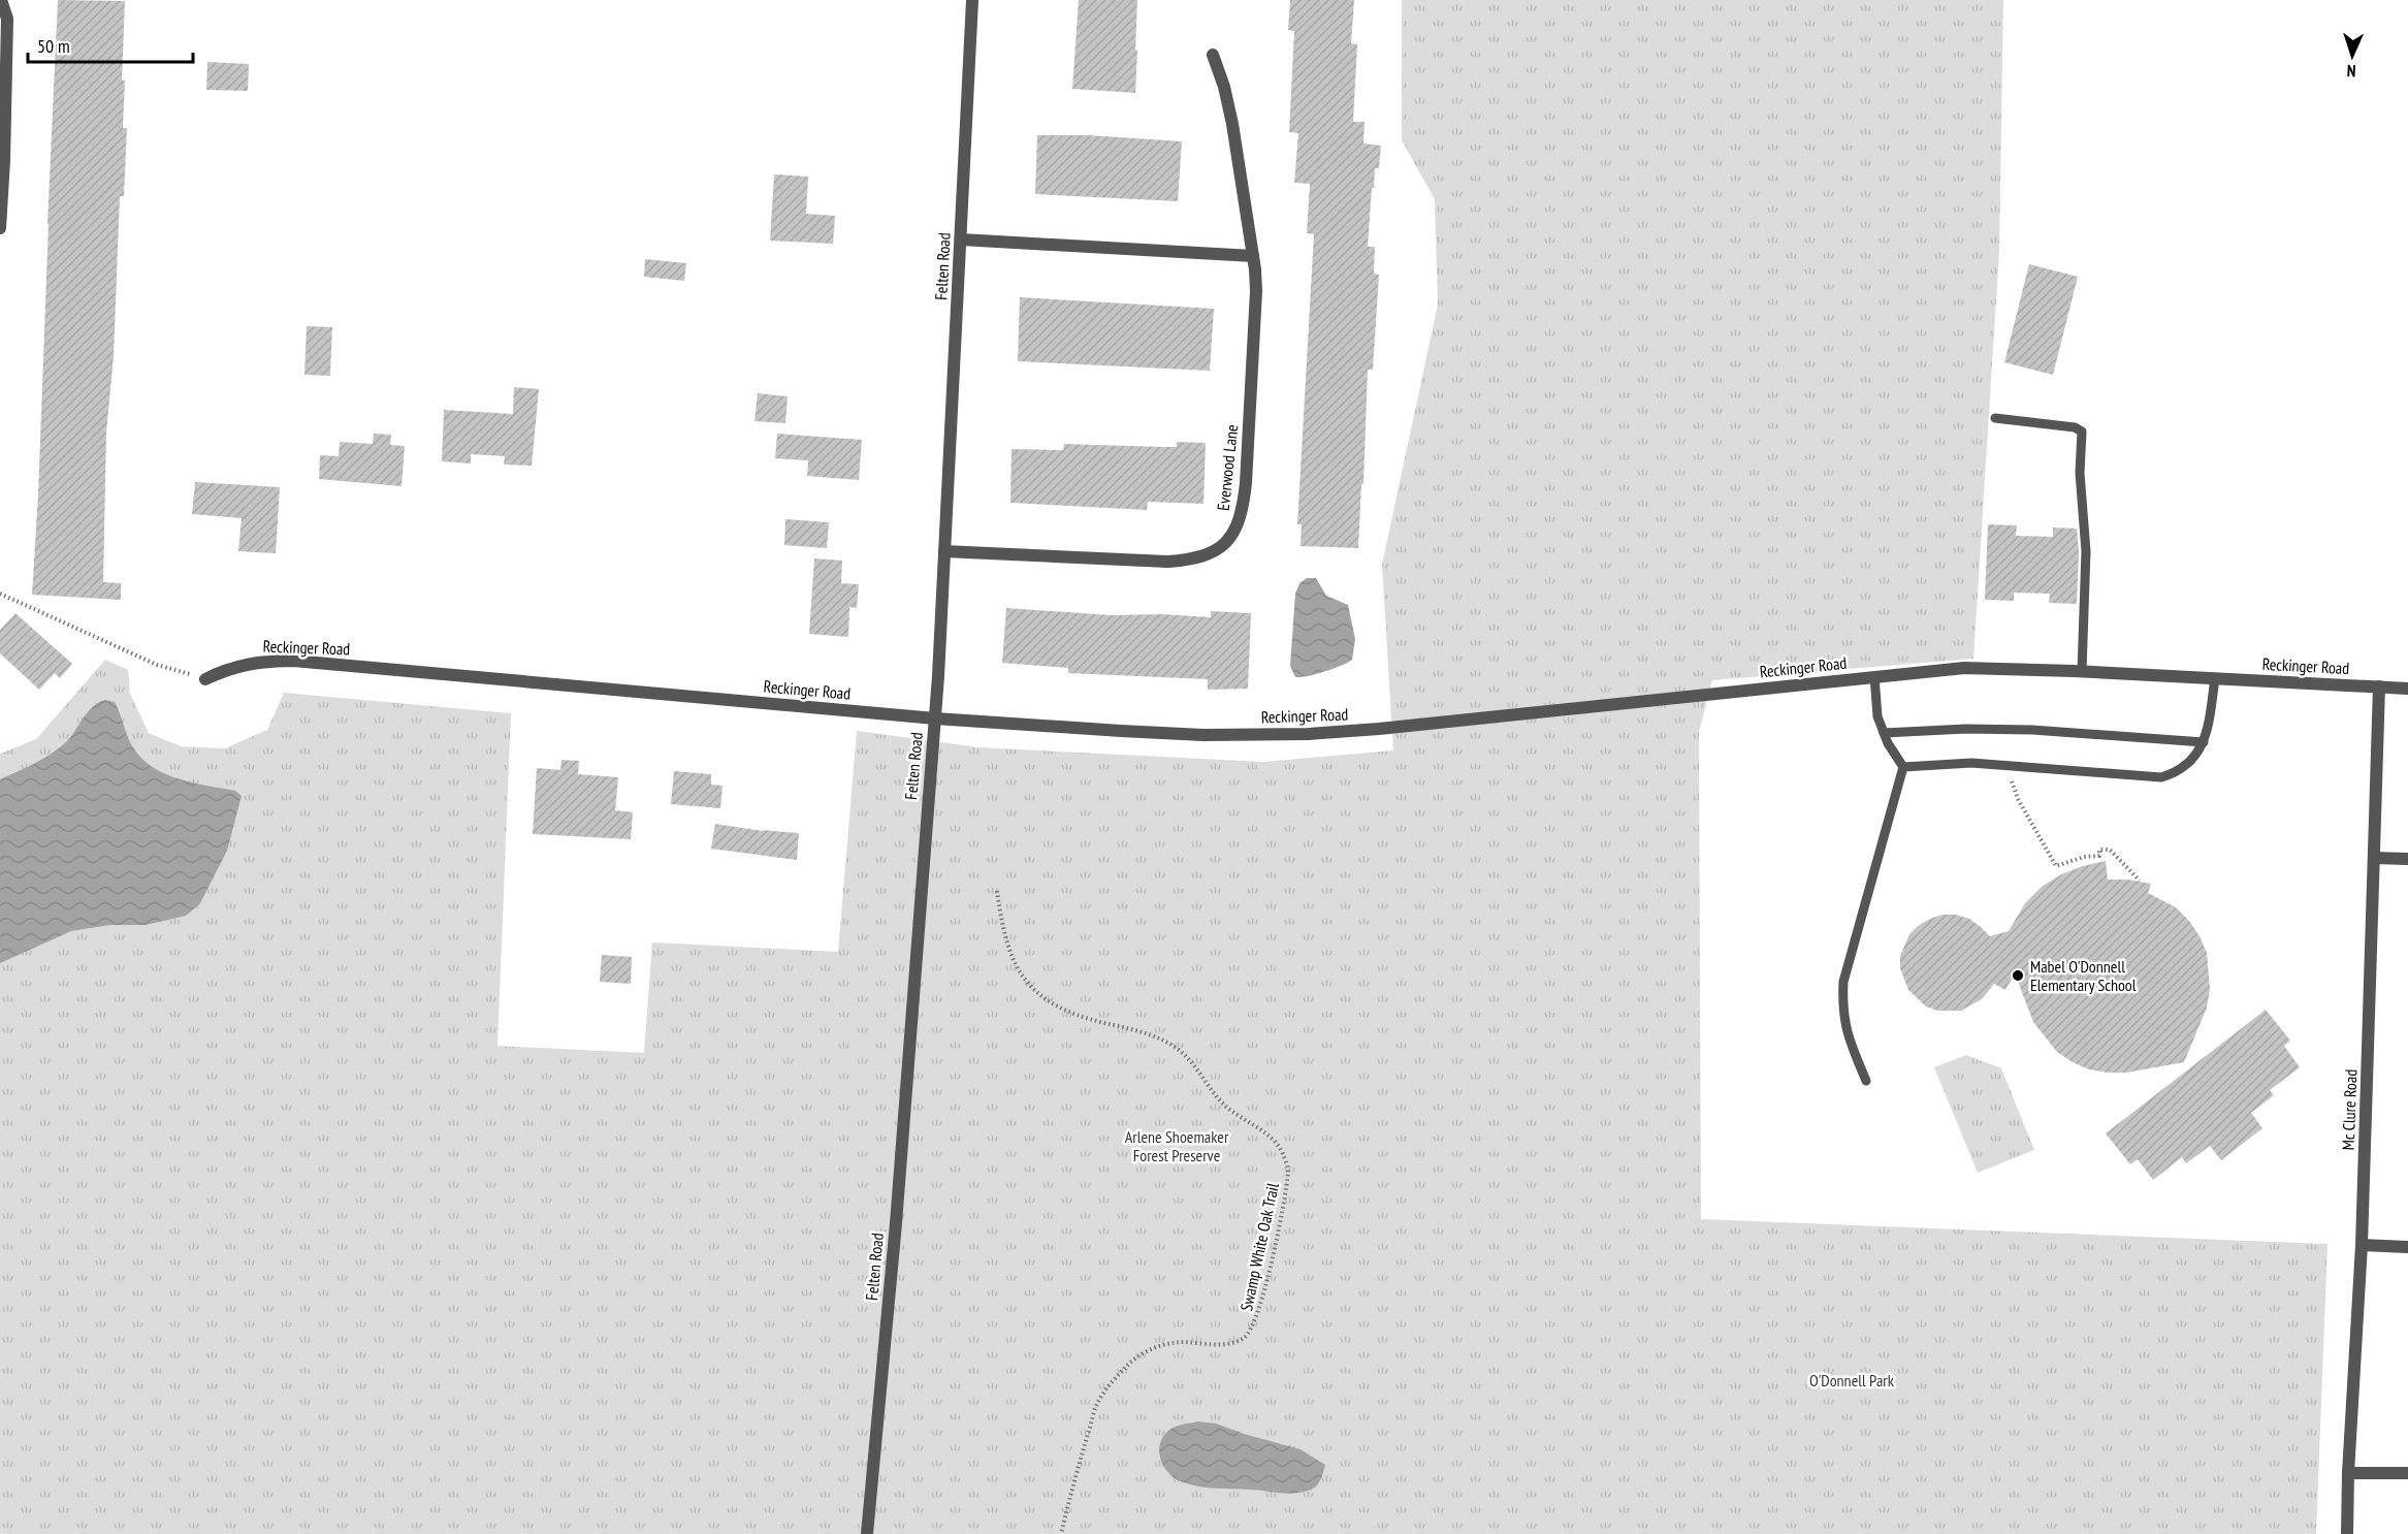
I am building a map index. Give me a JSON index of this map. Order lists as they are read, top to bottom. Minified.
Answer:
{"streets":{"street":["Felten Road","Everwood Lane","Reckinger Road","Mc Clure Road"],"path":["Swamp White Oak Trail"]},"crossings":[["Felten Road","Everwood Lane"],["Felten Road","Reckinger Road"],["Reckinger Road","Mc Clure Road"]],"parks":["Arlene Shoemaker Forest Preserve","O'Donnell Park"],"places":["Mabel O'Donnell Elementary School"],"scale_bar":"50 m","north":"bottom"}
